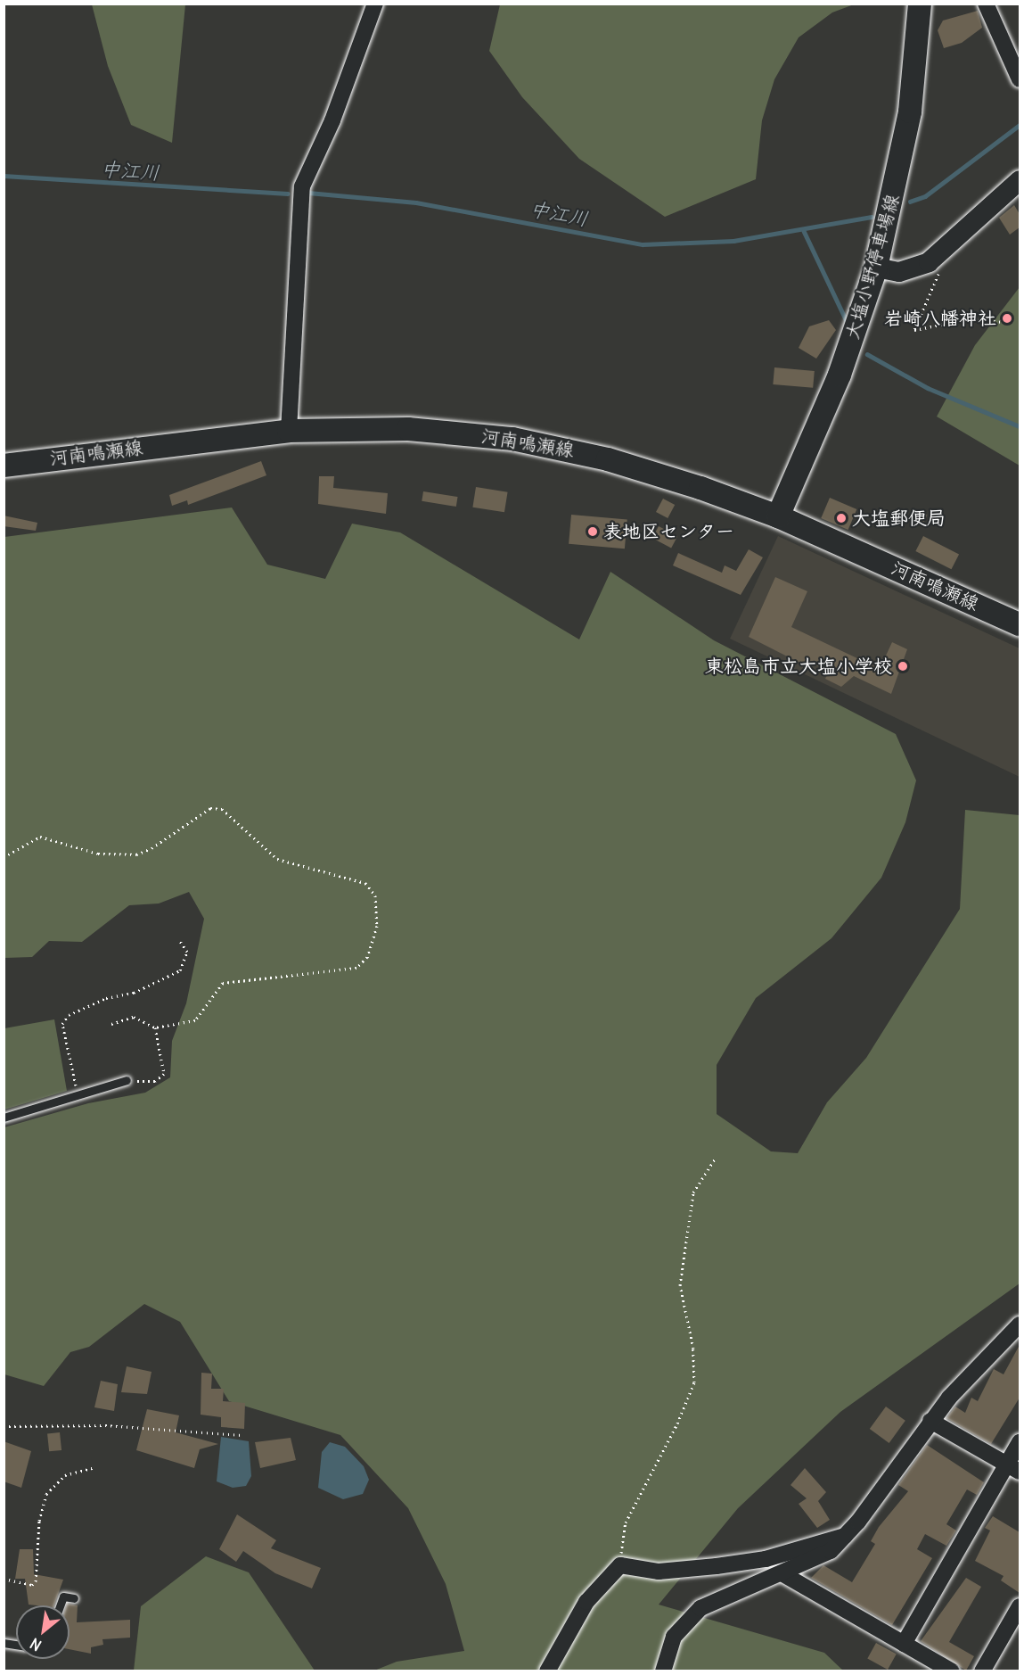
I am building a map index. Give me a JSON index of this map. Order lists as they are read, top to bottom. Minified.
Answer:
{"streets":{"main road":["大塩小野停車場線","河南鳴瀬線"]},"crossings":[["大塩小野停車場線","河南鳴瀬線"]],"water":["中江川"],"places":["岩崎八幡神社","大塩郵便局","表地区センター","東松島市立大塩小学校"],"north":"bottom left"}
